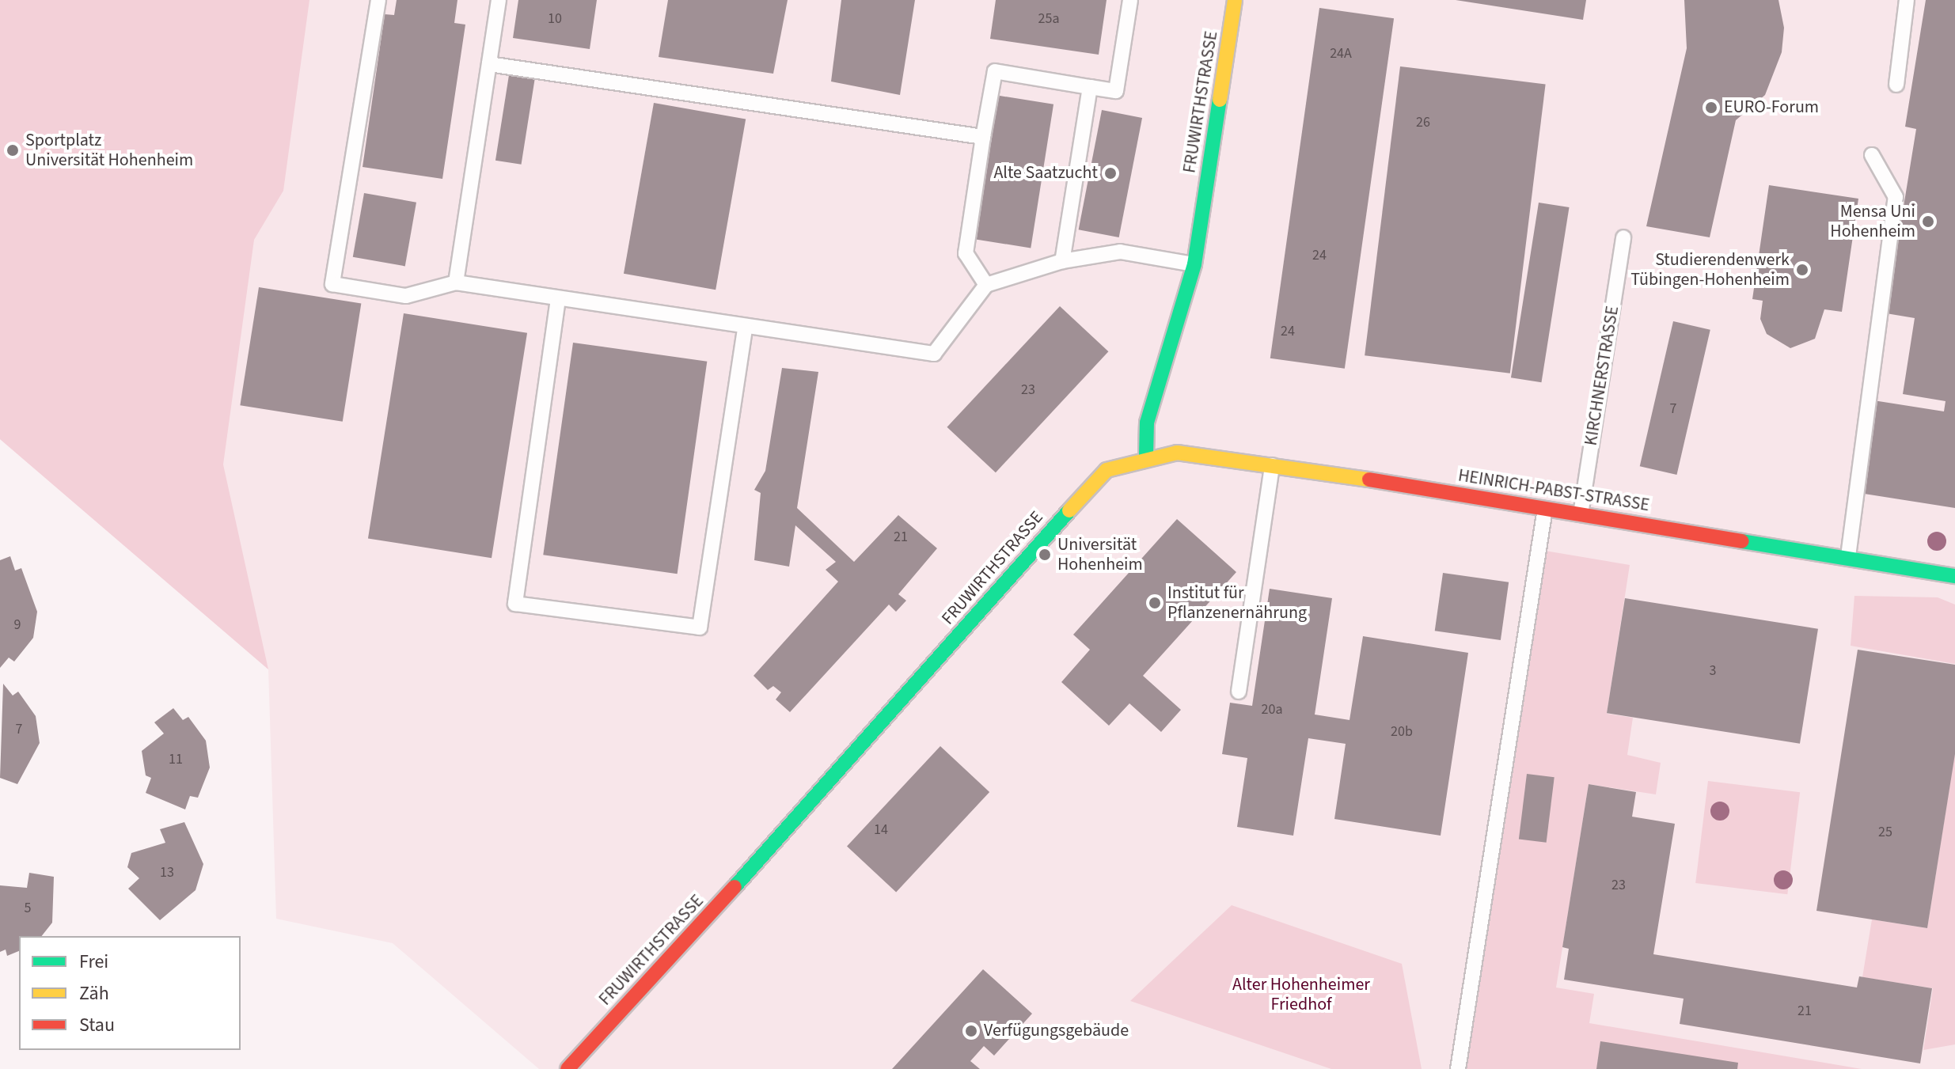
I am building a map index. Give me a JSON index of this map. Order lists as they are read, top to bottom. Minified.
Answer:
{"streets":{"street":["FRUWIRTHSTRASSE","HEINRICH-PABST-STRASSE"],"lane":["KIRCHNERSTRASSE"]},"crossings":[["FRUWIRTHSTRASSE","HEINRICH-PABST-STRASSE"],["KIRCHNERSTRASSE","HEINRICH-PABST-STRASSE"]],"parks":["Alter Hohenheimer Friedhof"],"places":["EURO-Forum","Sportplatz Universität Hohenheim","Alte Saatzucht","Mensa Uni Hohenheim","Studierendenwerk Tübingen-Hohenheim","Universität Hohenheim","Institut für Pflanzenernährung","Verfügungsgebäude"],"house_numbers":["10","25a","24A","26","24","24","23","7","21","9","3","20a","7","20b","11","14","25","13","23","5","21"],"legend":["Frei","Zäh","Stau"]}
